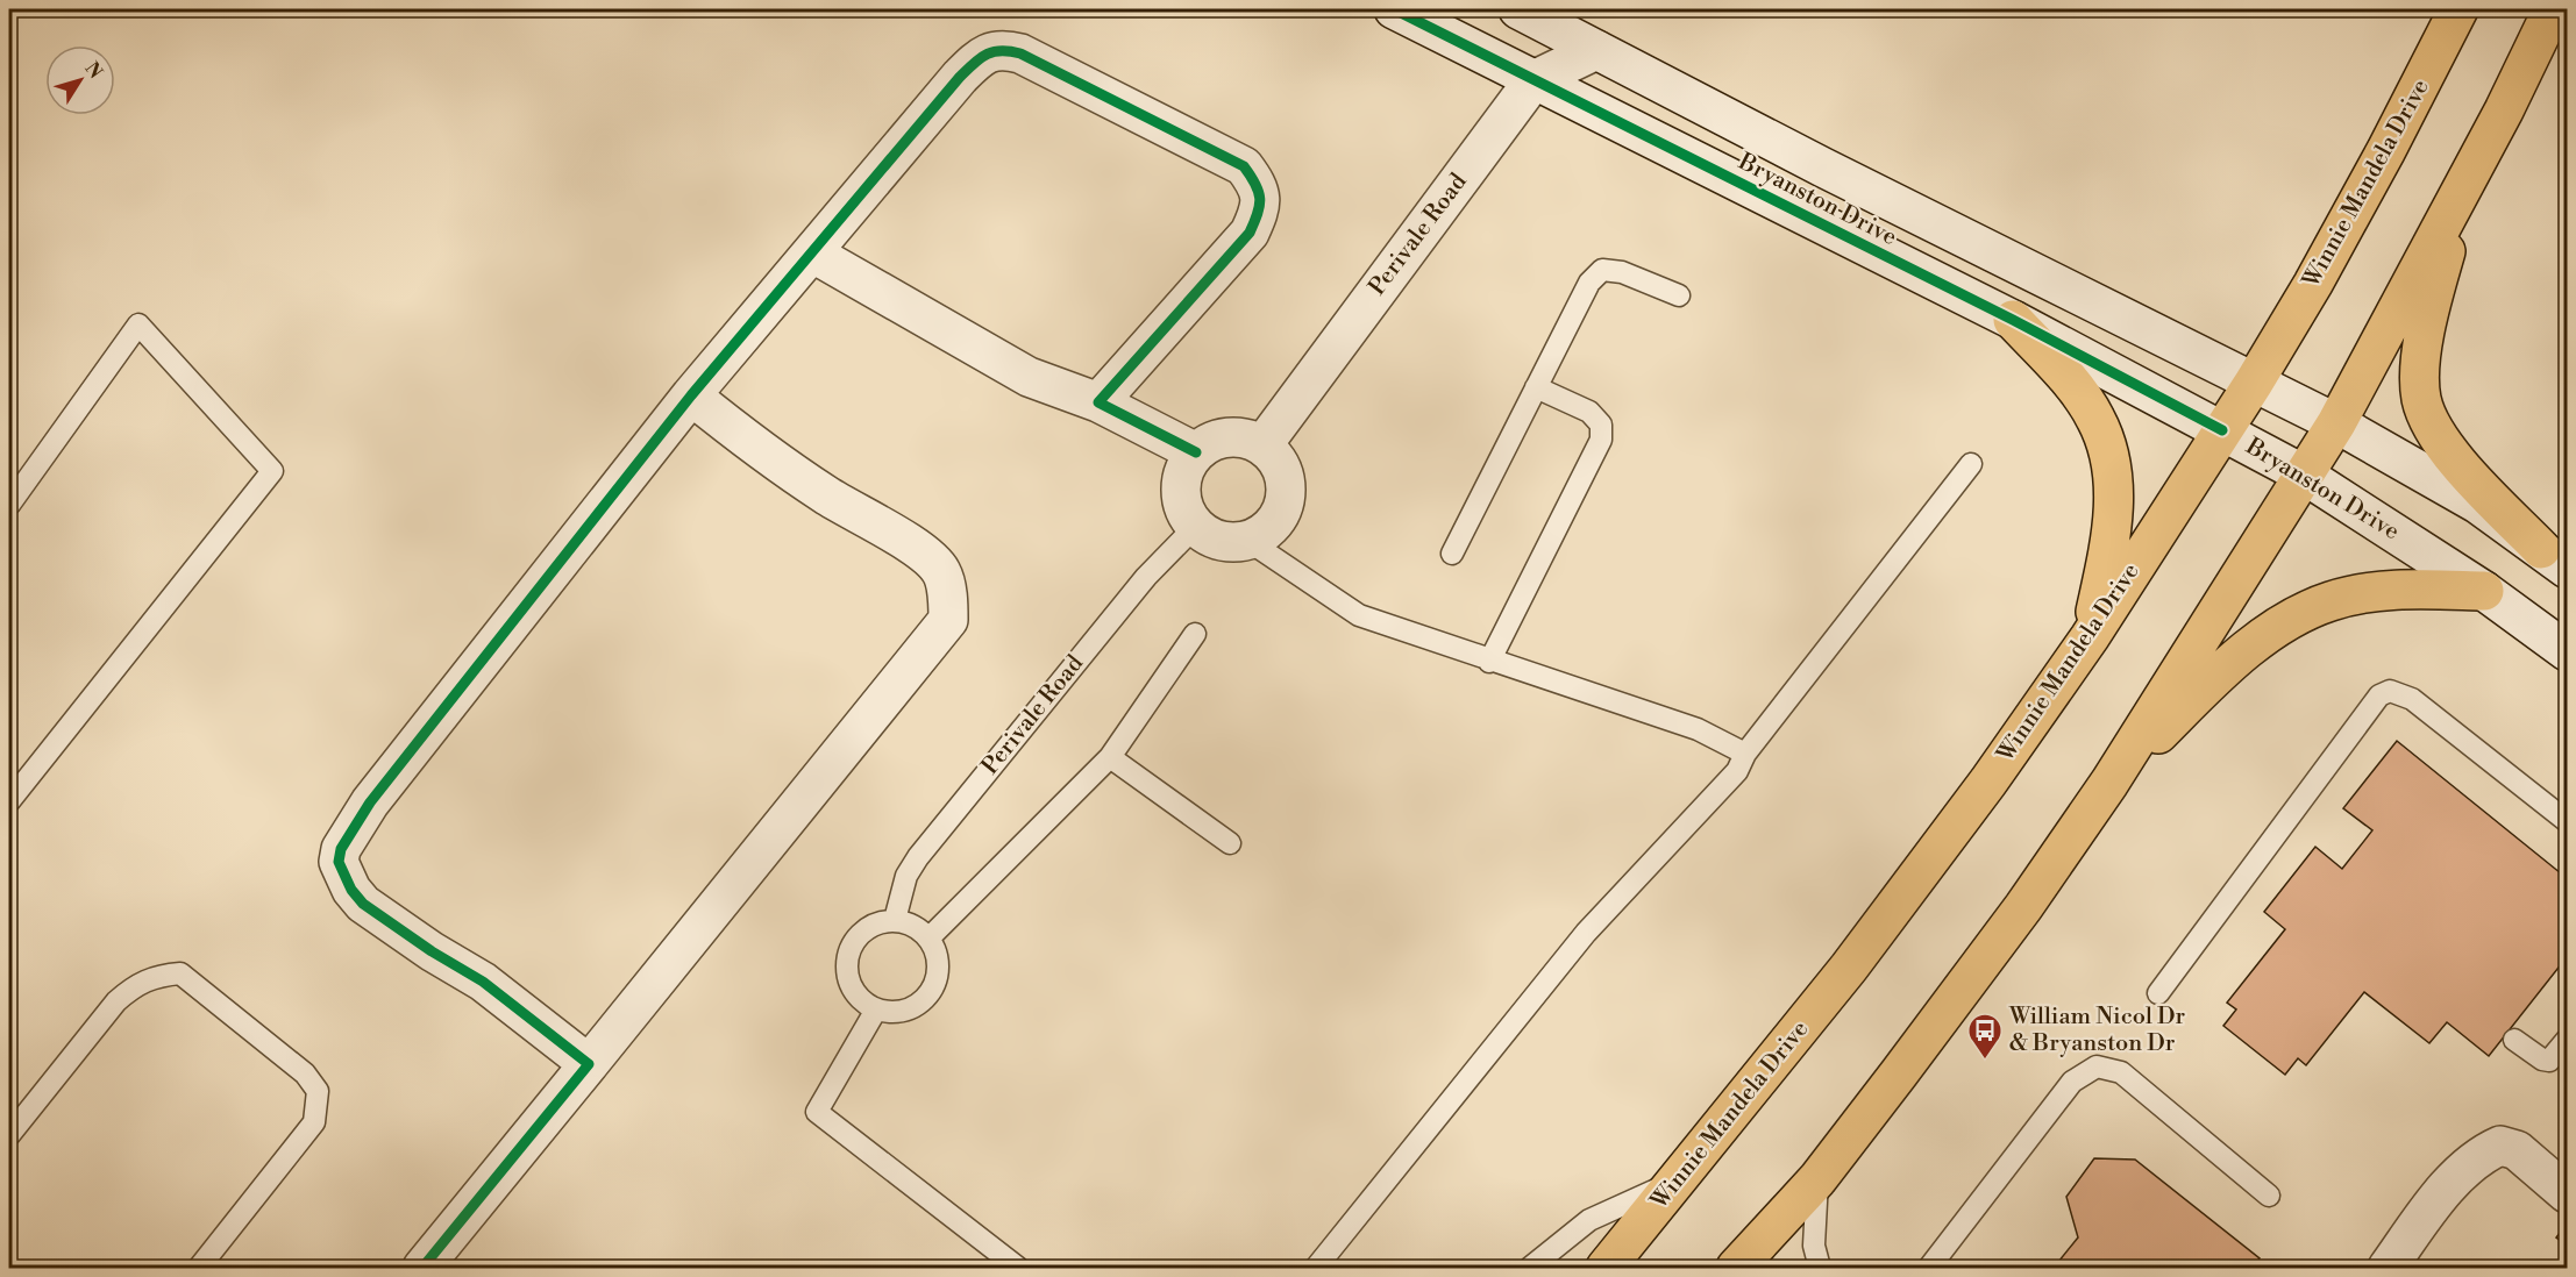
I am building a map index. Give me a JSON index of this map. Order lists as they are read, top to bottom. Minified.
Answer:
{"streets":{"main road":["Winnie Mandela Drive"],"street":["Bryanston Drive","Perivale Road"]},"crossings":[["Winnie Mandela Drive","Bryanston Drive"],["Bryanston Drive","Perivale Road"]],"places":{"bus stop":["William Nicol Dr & Bryanston Dr"]},"north":"top right"}
